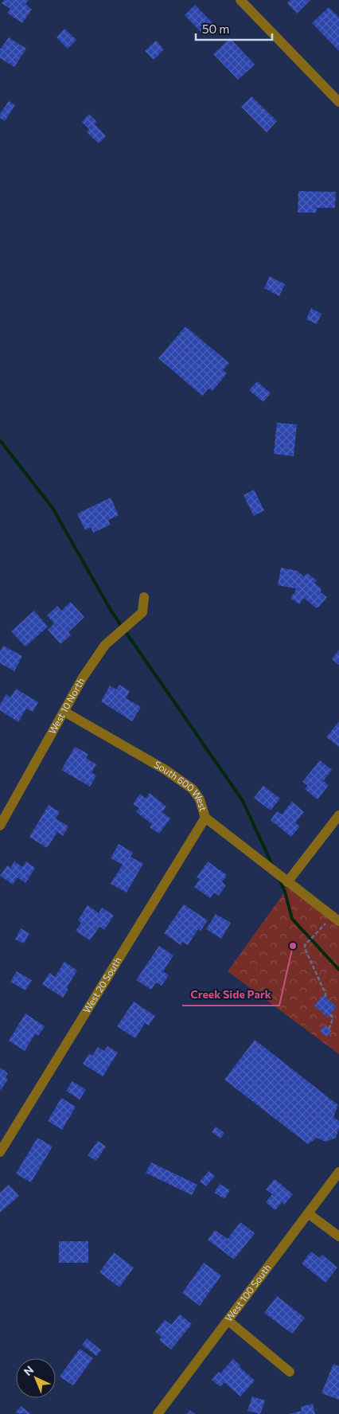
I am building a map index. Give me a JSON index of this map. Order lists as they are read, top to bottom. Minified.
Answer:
{"streets":{"street":["West 10 North","South 600 West","West 20 South","West 100 South"]},"crossings":[["West 10 North","South 600 West"],["South 600 West","West 20 South"]],"places":["Creek Side Park"],"scale_bar":"50 m","north":"top left"}
